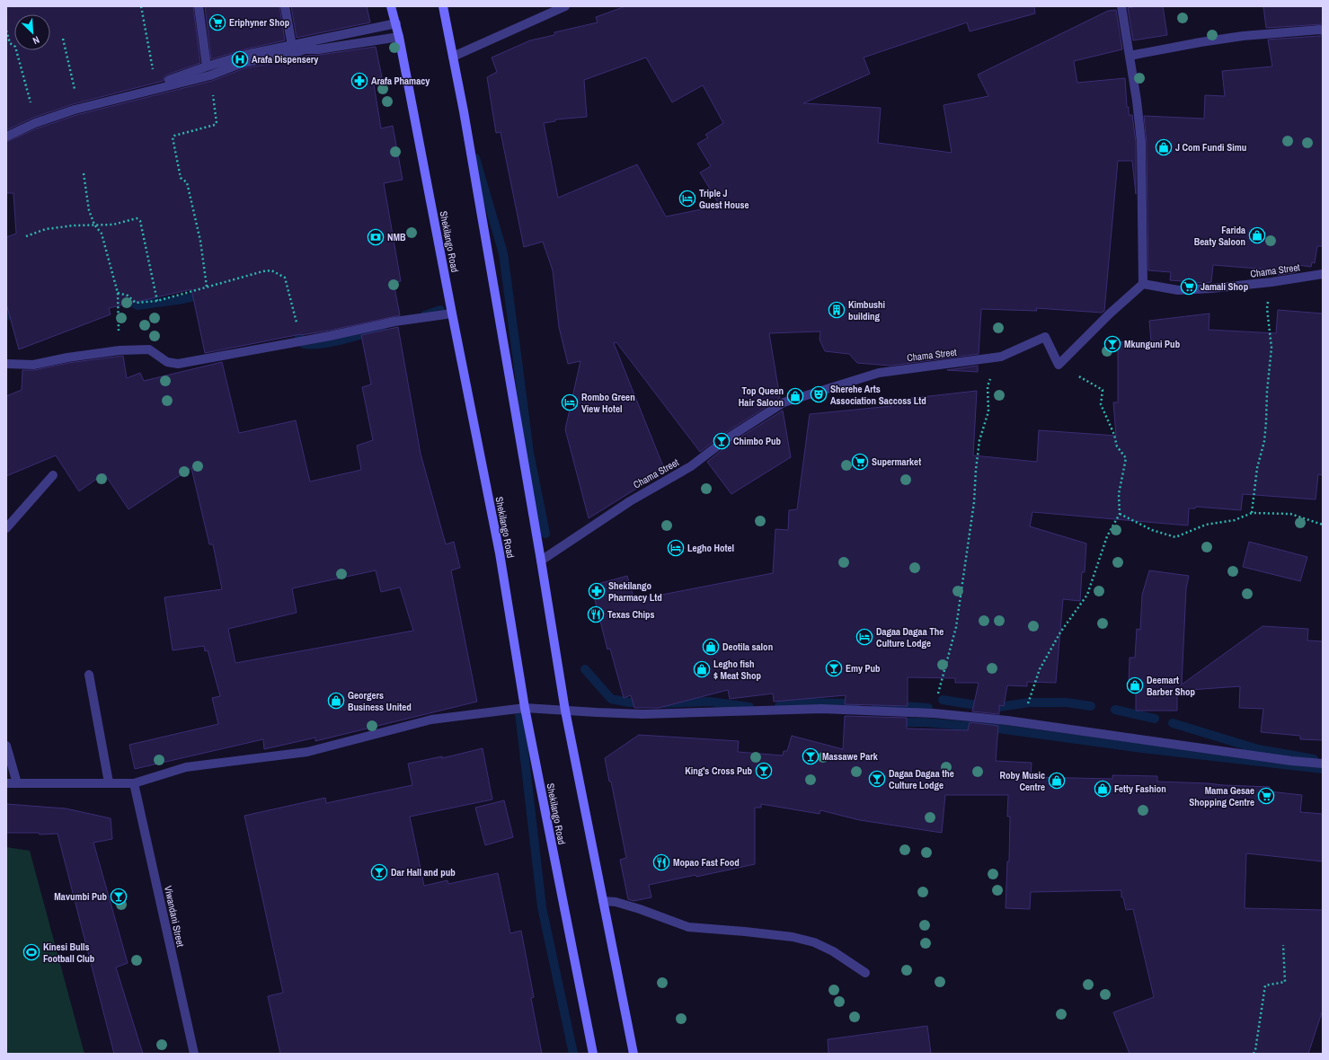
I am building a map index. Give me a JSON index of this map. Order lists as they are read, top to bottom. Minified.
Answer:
{"streets":{"main road":["Shekilango Road"],"street":["Chama Street","Viwandani Street"]},"places":{"supermarket":["Eriphyner Shop","Jamali Shop","Supermarket","Mama Gesae Shopping Centre"],"hospital":["Arafa Dispensery"],"pharmacy":["Arafa Phamacy","Shekilango Pharmacy Ltd"],"shop":["J Com Fundi Simu","Farida Beaty Saloon","Top Queen Hair Saloon","Deotila salon","Legho fish $ Meat Shop","Deemart Barber Shop","Georgers Business United","Roby Music Centre","Fetty Fashion"],"hotel":["Triple J Guest House","Rombo Green View Hotel","Legho Hotel","Dagaa Dagaa The Culture Lodge"],"bank":["NMB"],"building":["Kimbushi building"],"bar":["Mkunguni Pub","Chimbo Pub","Emy Pub","Massawe Park","King's Cross Pub","Dagaa Dagaa the Culture Lodge","Dar Hall and pub","Mavumbi Pub"],"theatre":["Sherehe Arts Association Saccoss Ltd"],"restaurant":["Texas Chips","Mopao Fast Food"],"sports":["Kinesi Bulls Football Club"]},"north":"bottom right"}
